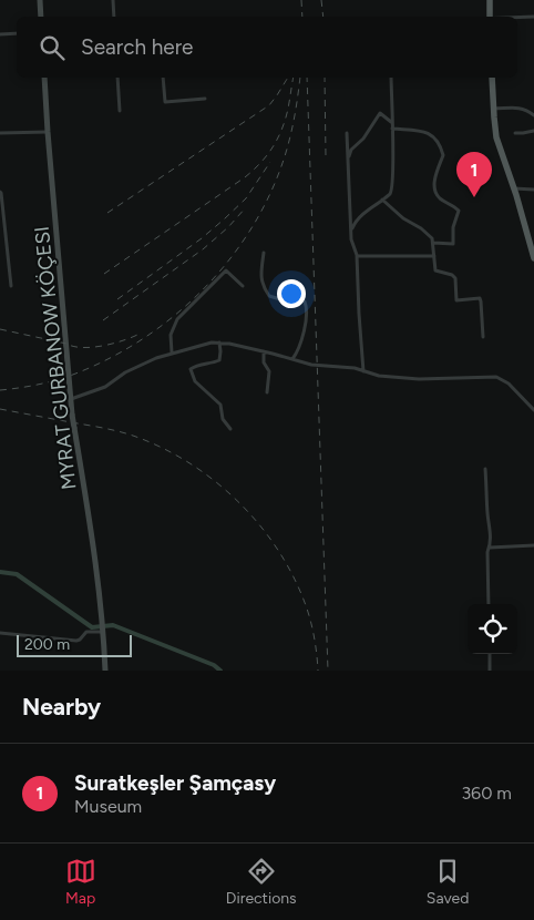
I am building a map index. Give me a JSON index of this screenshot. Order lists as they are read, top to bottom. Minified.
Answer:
{"streets":{"street":["MYRAT GURBANOW KÖÇESI"]},"scale_bar":"200 m","page":{"search":"Search here","pins":"1","scale":"200 m","heading":"Nearby","list":[{"mark":"1","name":"Suratkeşler Şamçasy","note":"Museum","value":"360 m"}],"nav":["Map","Directions","Saved"]}}
